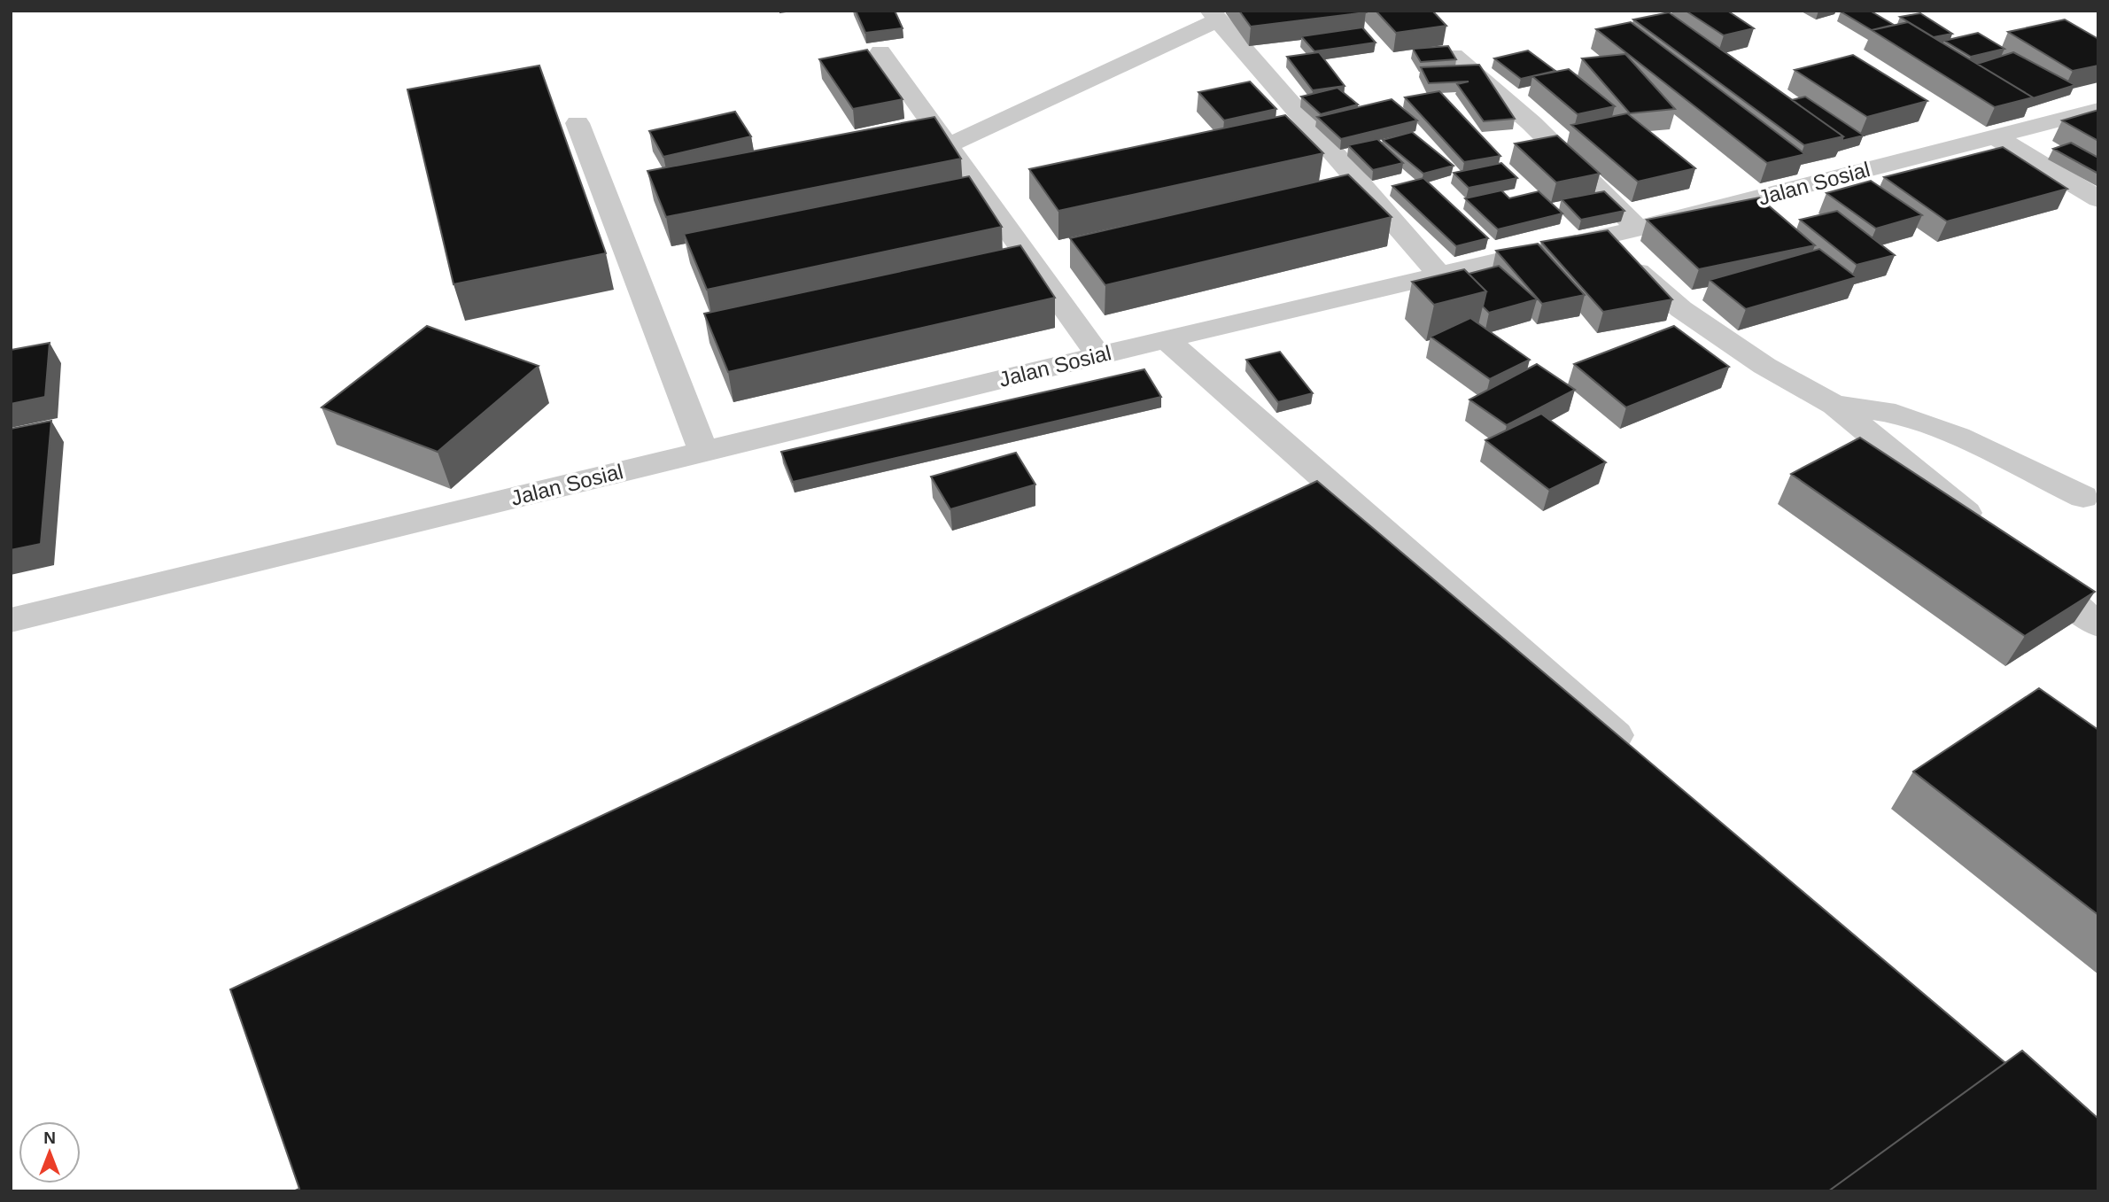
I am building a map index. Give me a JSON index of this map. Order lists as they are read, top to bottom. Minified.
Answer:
{"streets":{"street":["Jalan Sosial"]},"north":"top"}
